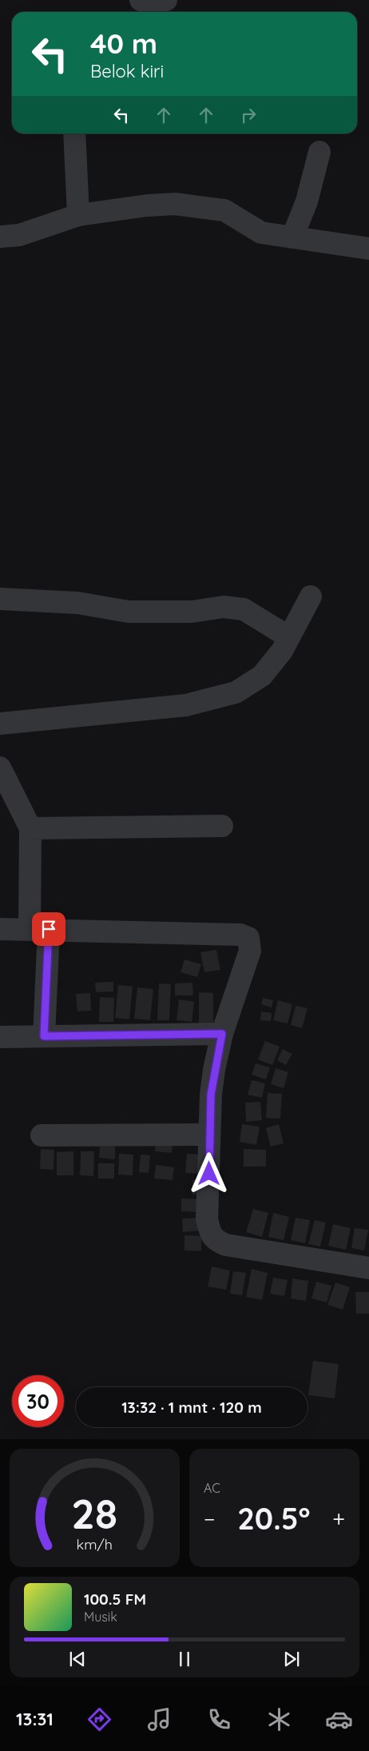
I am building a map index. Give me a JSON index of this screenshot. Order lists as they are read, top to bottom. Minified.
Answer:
{"page":{"turn":["40 m","Belok kiri"],"limit":"30","trip":"13:32 · 1 mnt · 120 m","tile":"AC","heat":["−","20.5°","+"],"song":["100.5 FM","Musik"],"tabs":"13:31","gauge":["28","km/h"]}}
